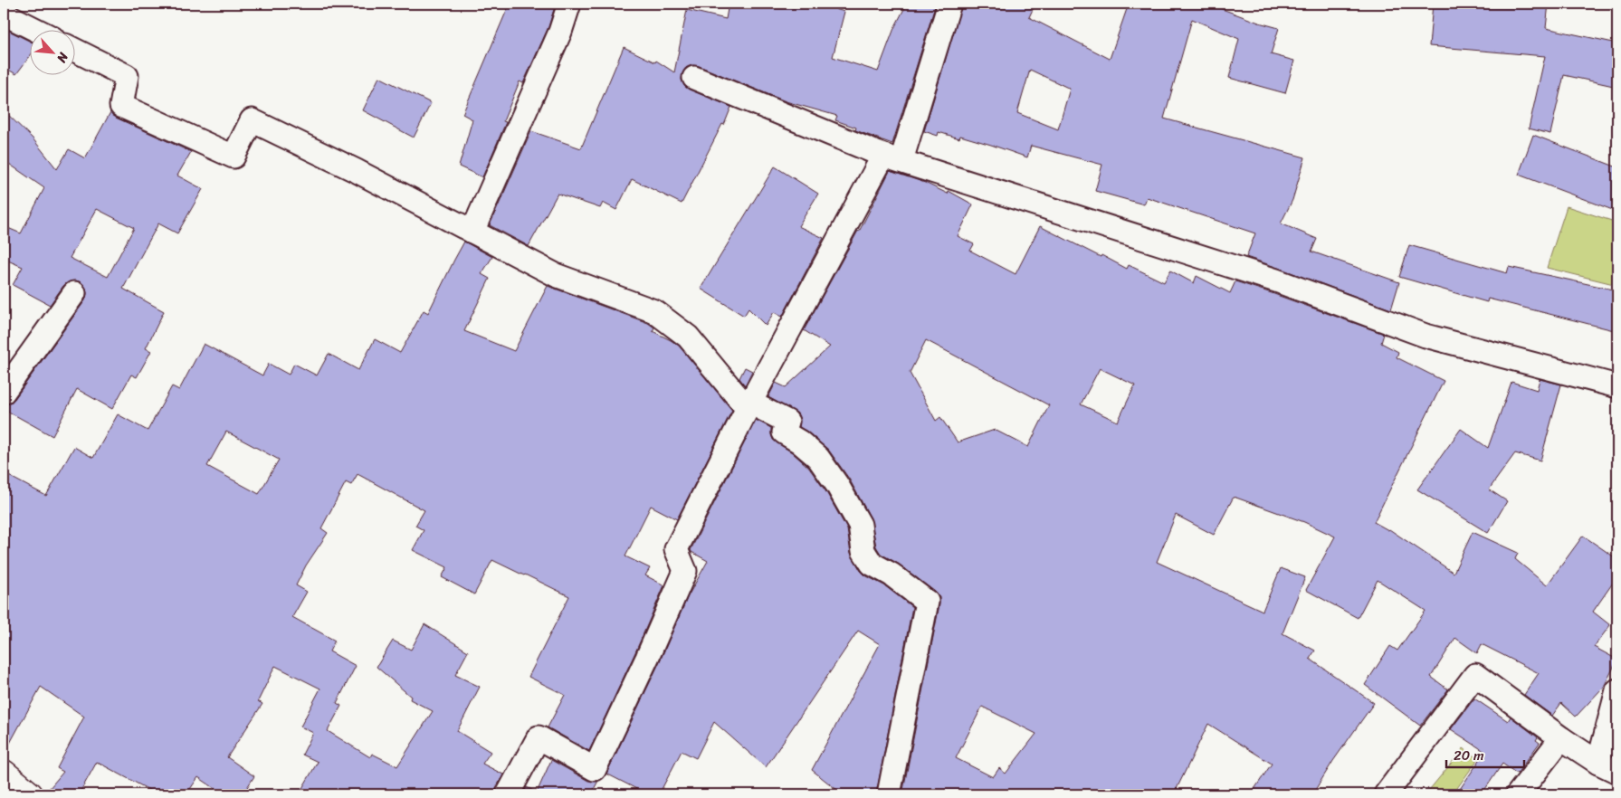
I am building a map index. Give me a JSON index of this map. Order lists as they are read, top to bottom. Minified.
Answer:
{"scale_bar":"20 m","north":"bottom right"}
